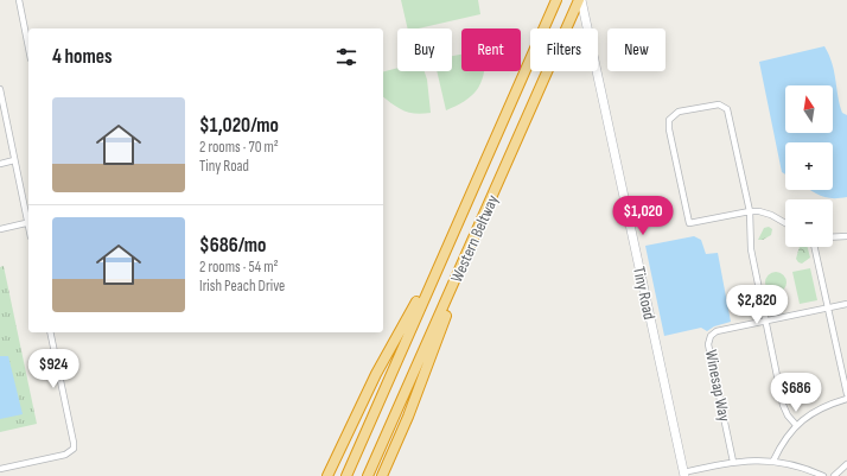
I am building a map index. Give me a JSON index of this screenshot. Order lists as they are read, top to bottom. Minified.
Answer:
{"streets":{"highway":["Western Beltway"],"street":["Tiny Road","Winesap Way"]},"crossings":[["Western Beltway","Tiny Road"]],"north":"top","page":{"chip":["Buy","Rent","Filters","New"],"heading":"4 homes","map_buttons":["+","−"],"list":[{"name":"$1,020/mo","note":"2 rooms · 70 m² · Tiny Road"},{"name":"$686/mo","note":"2 rooms · 54 m² · Irish Peach Drive"}],"price":["$1,020","$2,820","$924","$686"]}}
